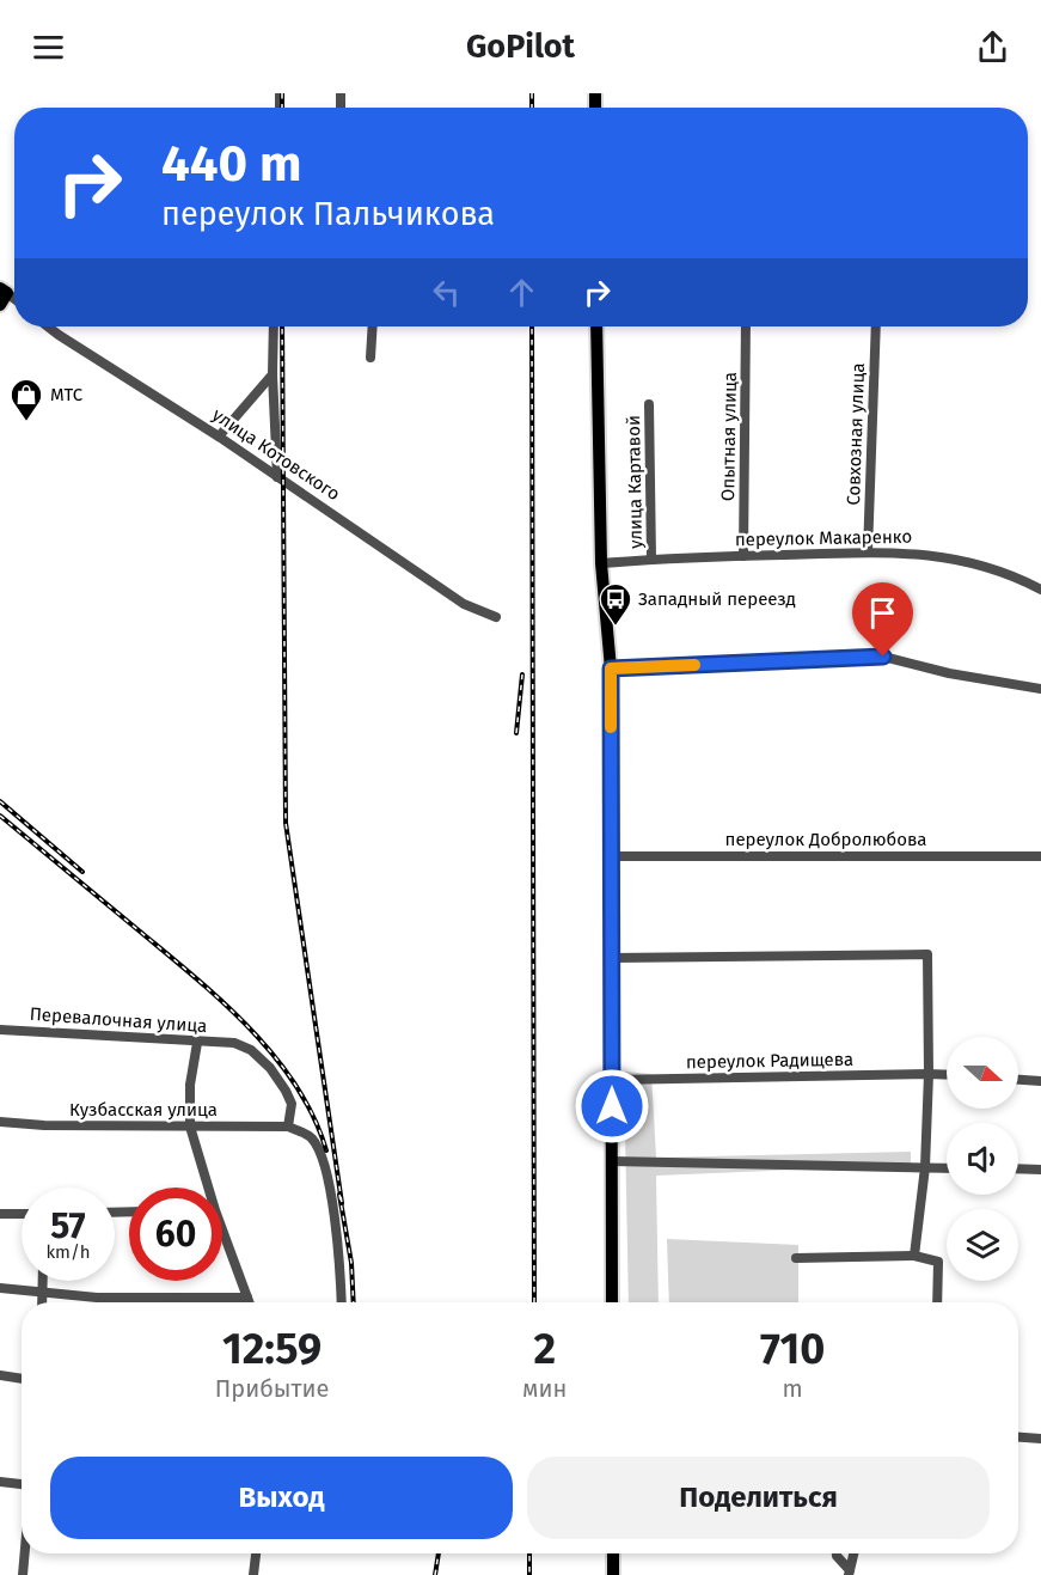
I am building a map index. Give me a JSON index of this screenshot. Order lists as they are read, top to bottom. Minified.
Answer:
{"streets":{"street":["Совхозная улица","Опытная улица","улица Котовского","улица Картавой","переулок Макаренко","переулок Добролюбова","Перевалочная улица","переулок Радищева","Кузбасская улица"]},"crossings":[["Совхозная улица","переулок Макаренко"],["Опытная улица","переулок Макаренко"],["улица Картавой","переулок Макаренко"],["Перевалочная улица","Кузбасская улица"]],"places":{"shop":["МТС"],"bus stop":["Западный переезд"]},"north":"right","page":{"header":"GoPilot","turn":["440 m","переулок Пальчикова"],"speed":"57 km/h","limit":"60","eta":["12:59","Прибытие","2","мин","710","m"],"buttons":["Выход","Поделиться"]}}
